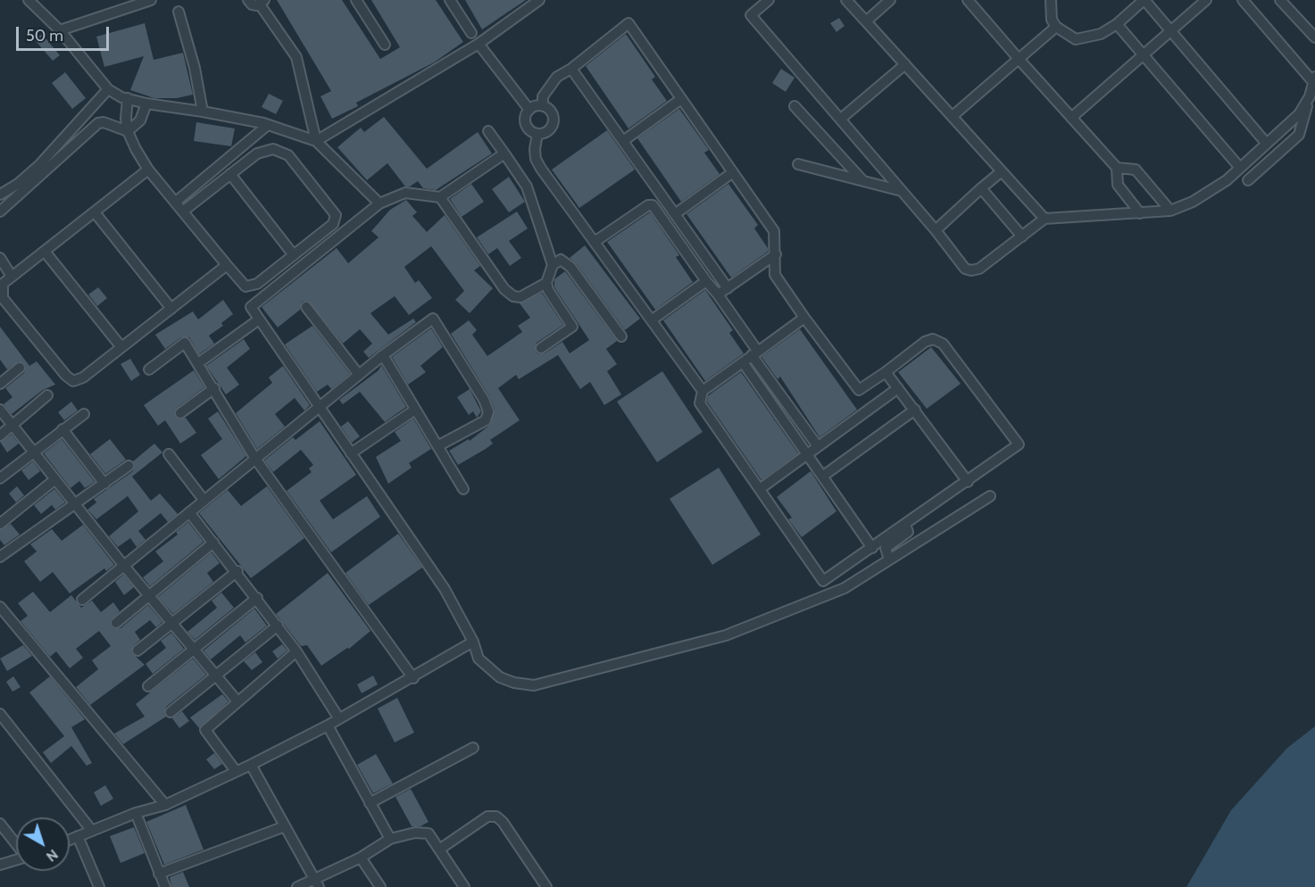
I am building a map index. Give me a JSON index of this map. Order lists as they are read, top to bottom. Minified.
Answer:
{"scale_bar":"50 m","north":"bottom right"}
